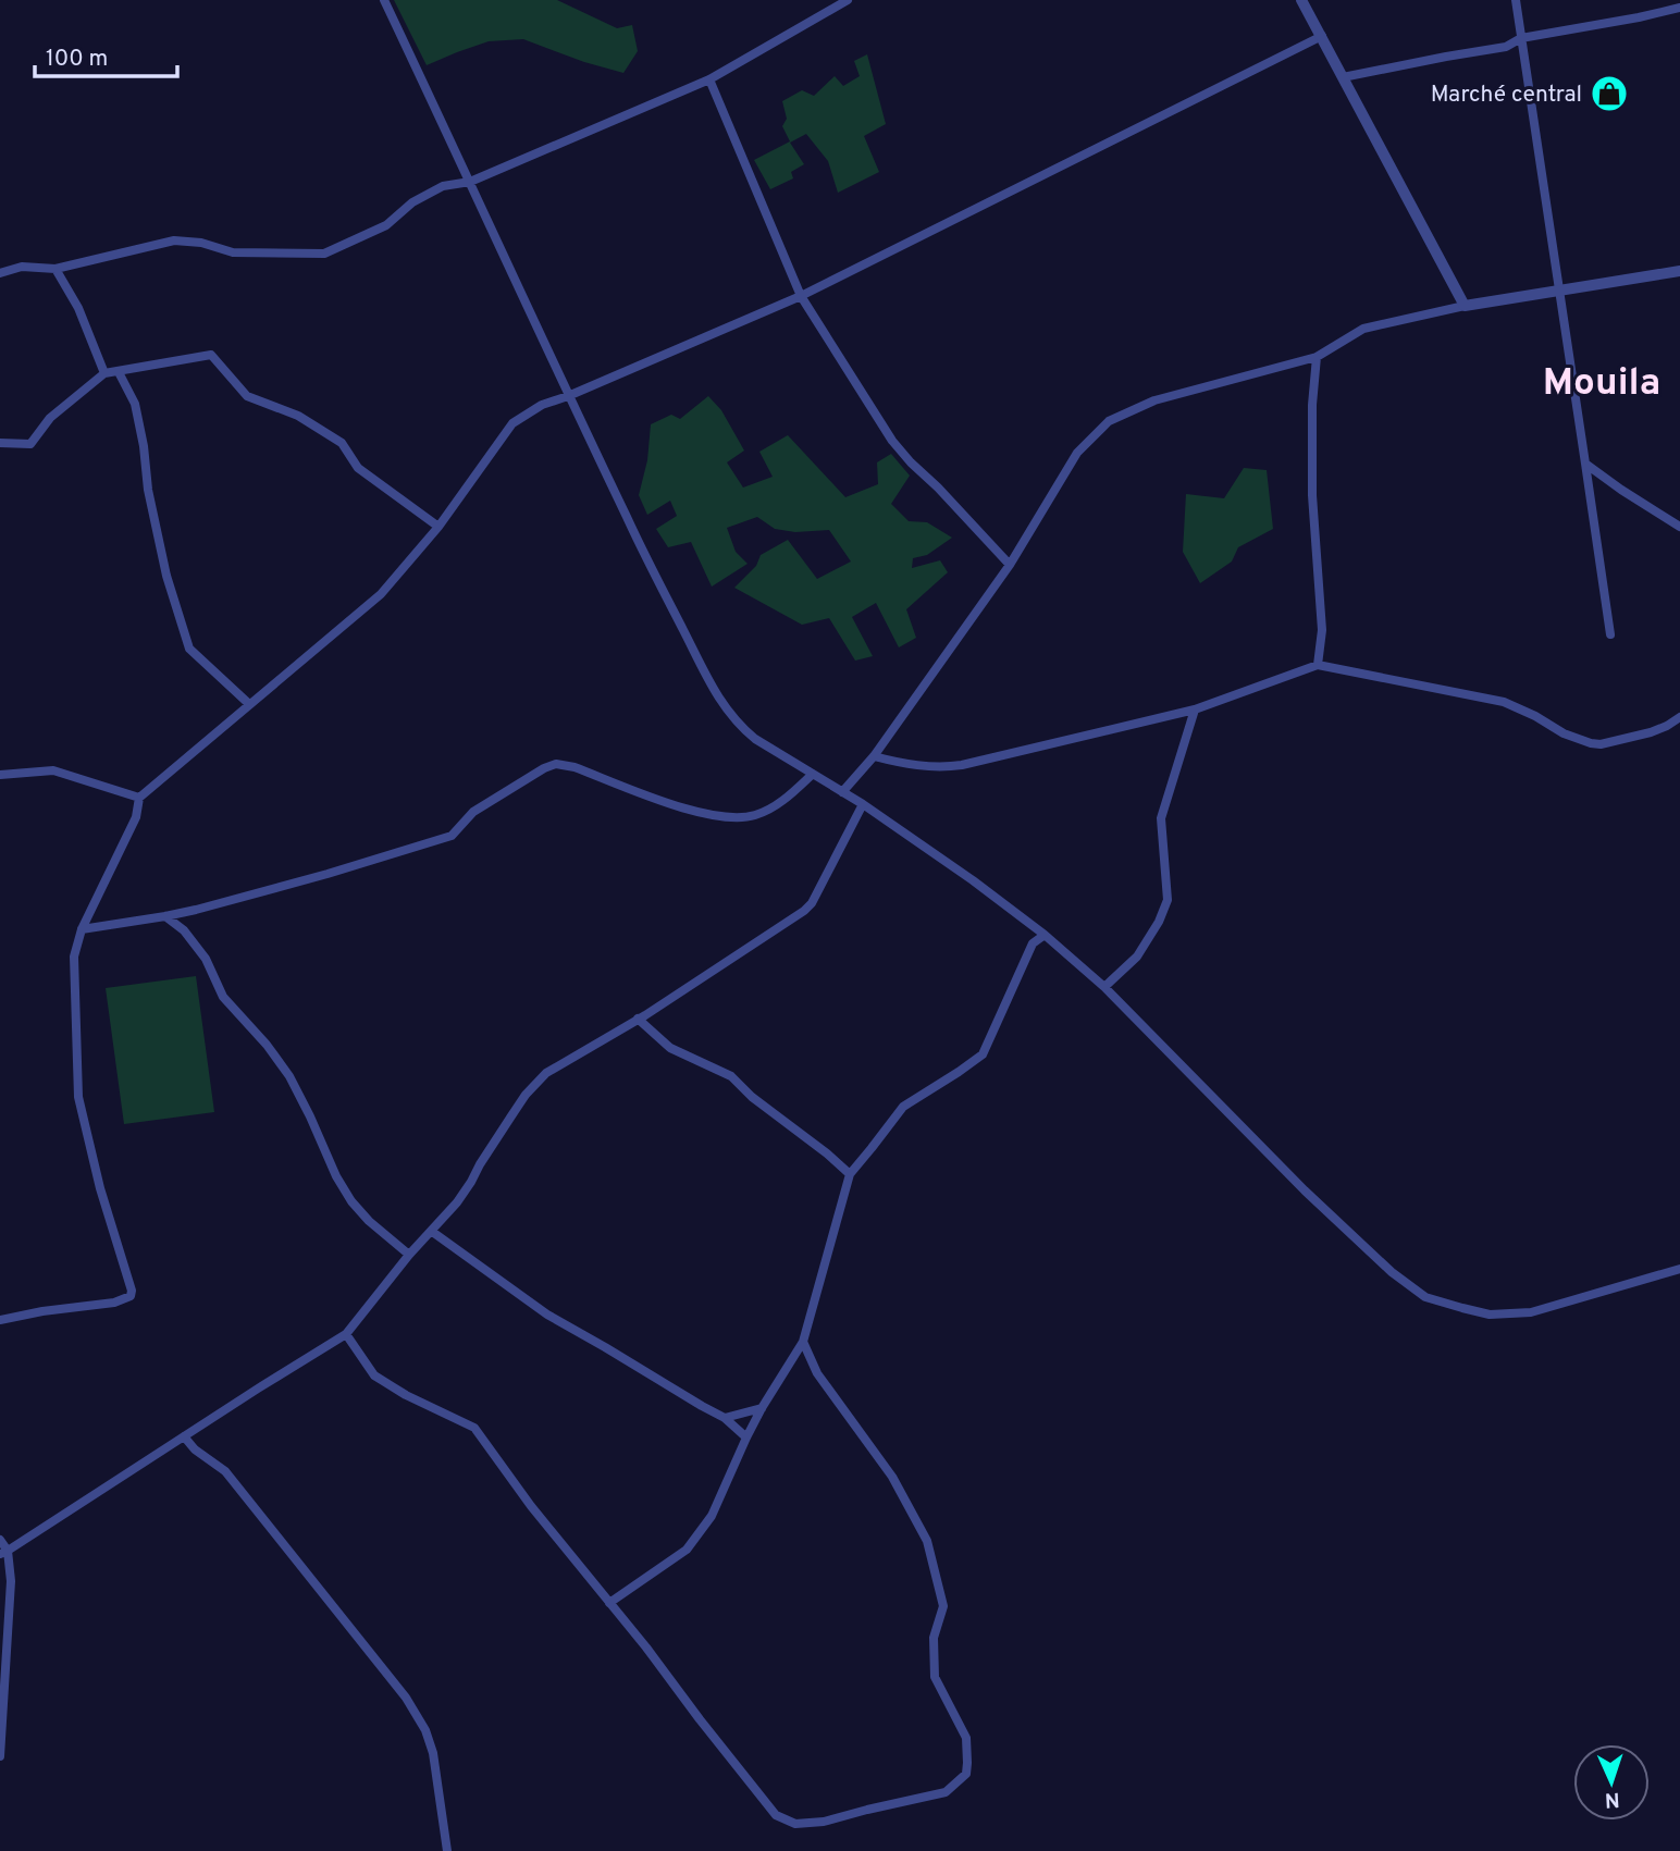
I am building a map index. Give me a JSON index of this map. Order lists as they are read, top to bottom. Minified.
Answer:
{"districts":["Mouila"],"places":{"shop":["Marché central"]},"scale_bar":"100 m","north":"bottom"}
